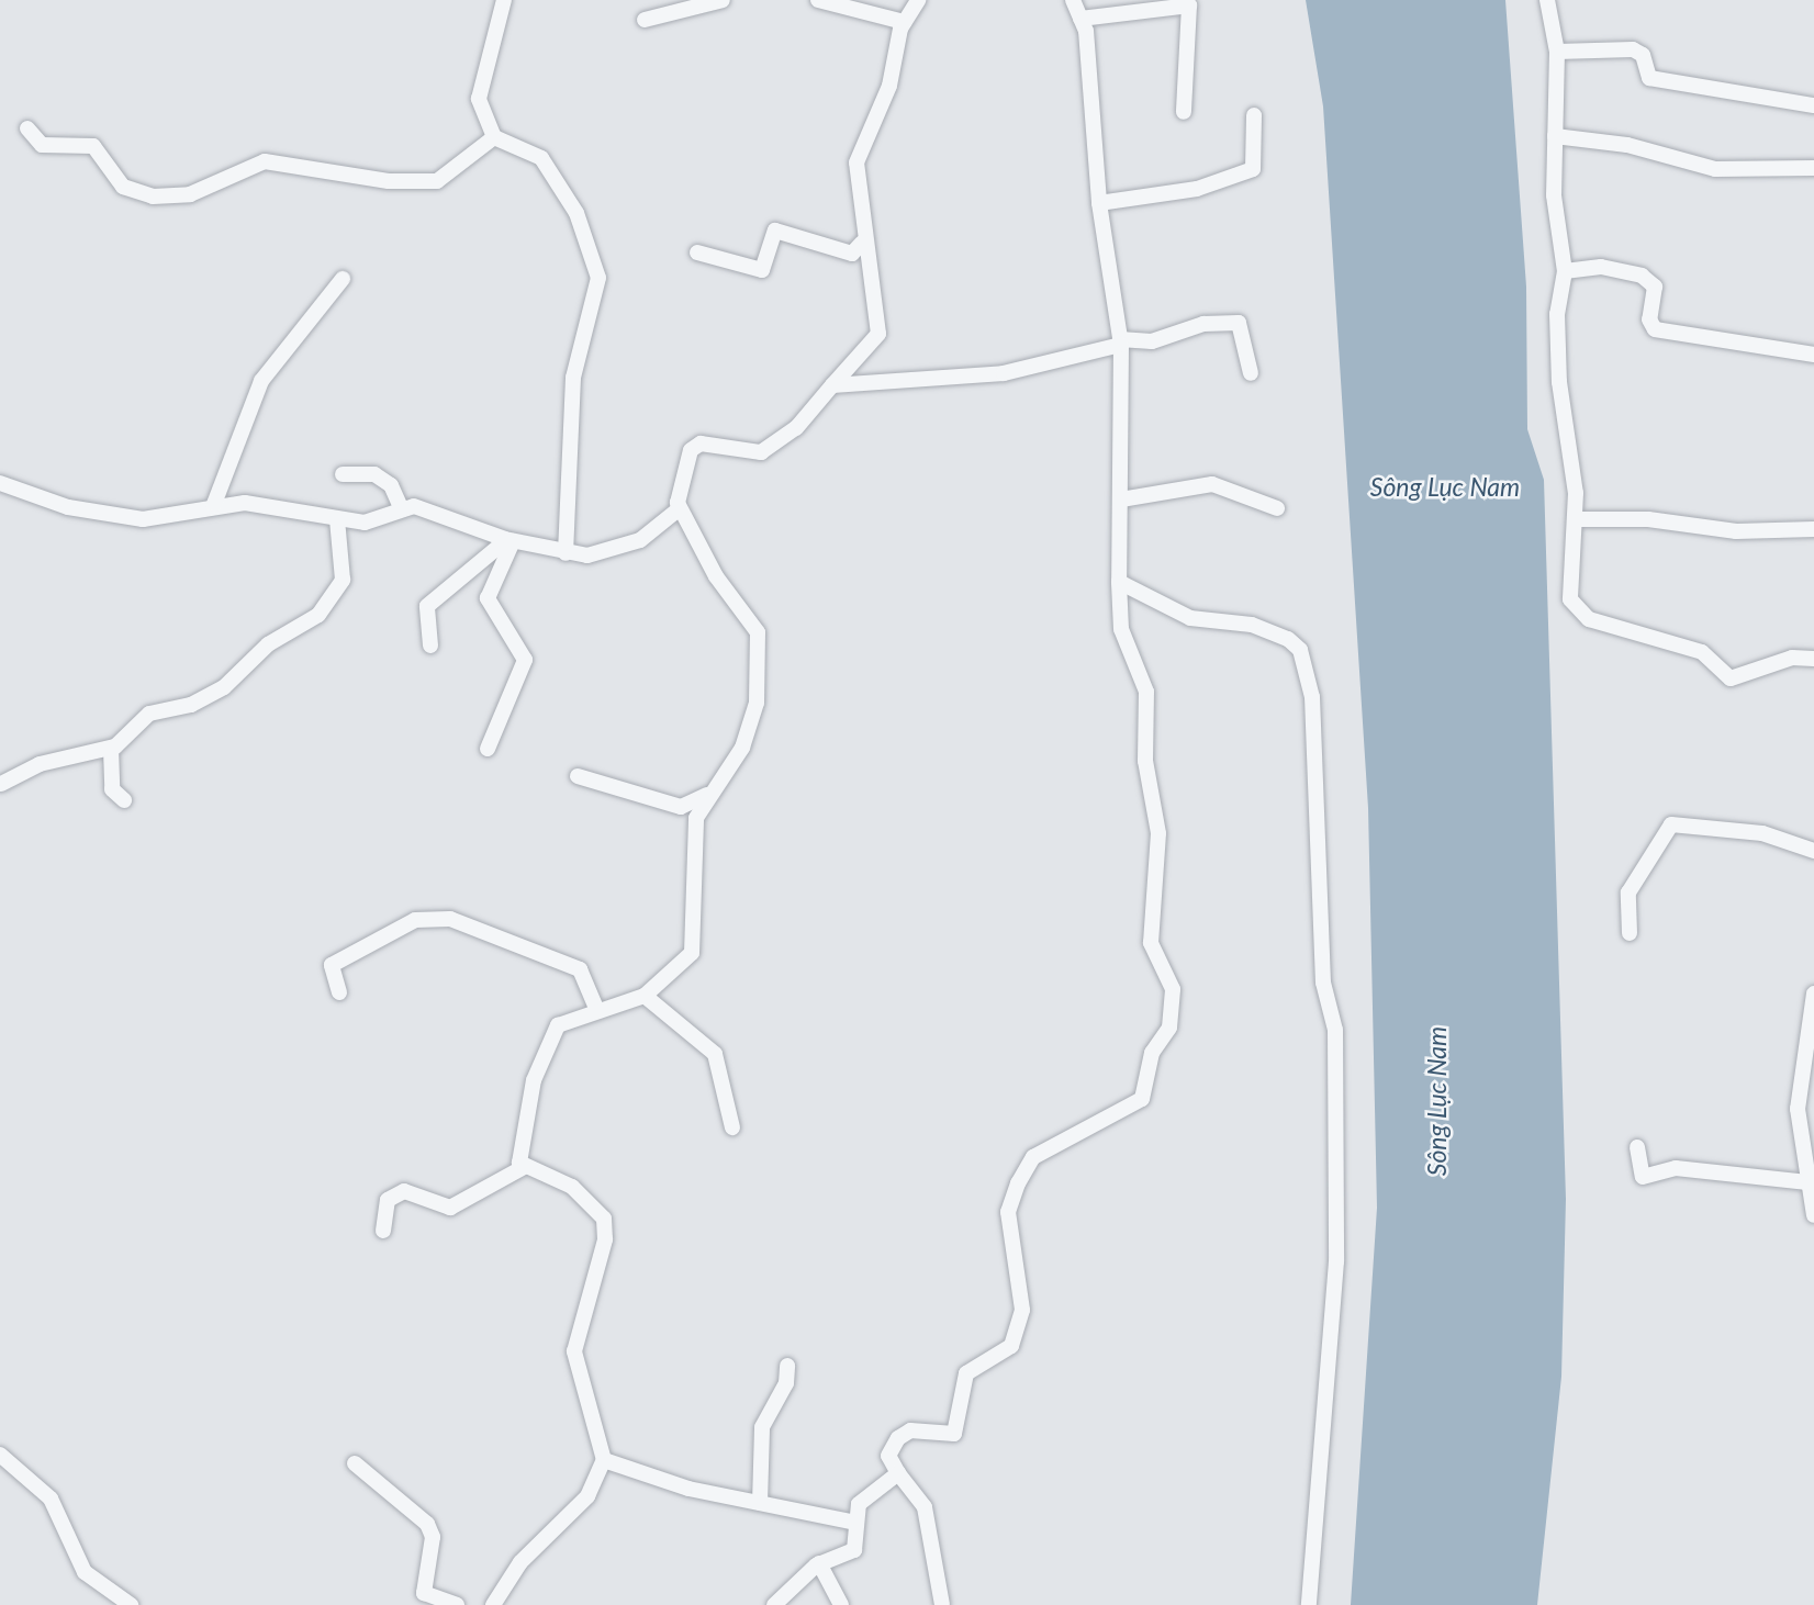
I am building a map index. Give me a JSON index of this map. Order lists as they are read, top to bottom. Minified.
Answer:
{"water":["Sông Lục Nam"]}
